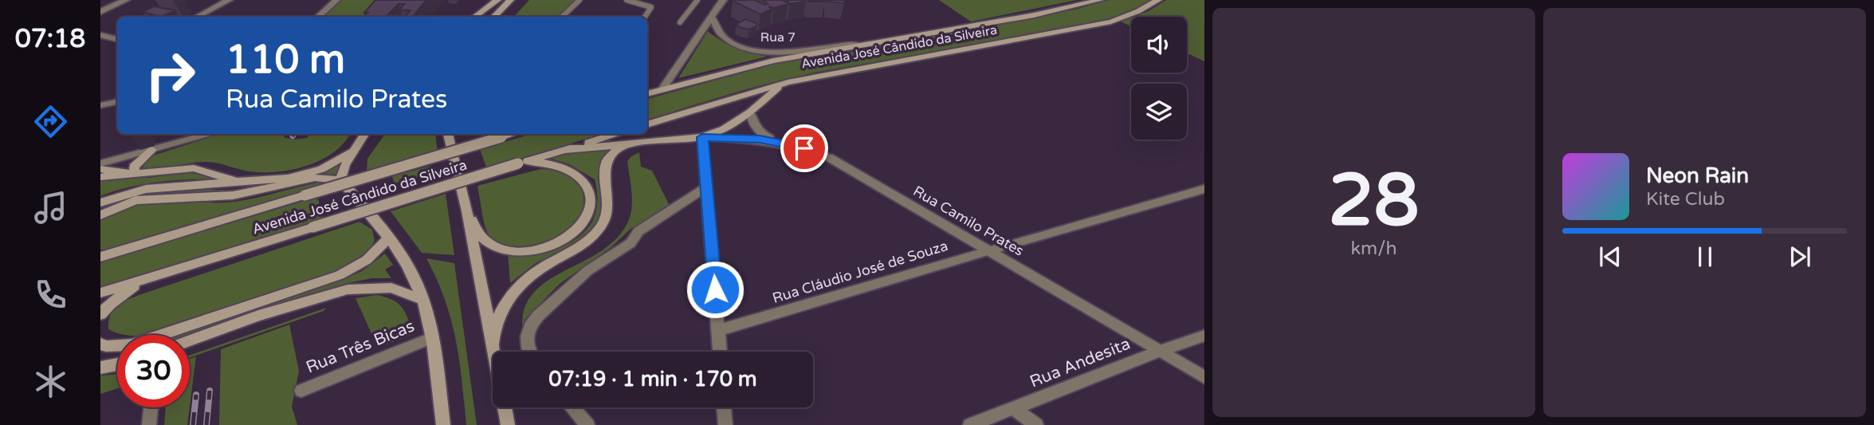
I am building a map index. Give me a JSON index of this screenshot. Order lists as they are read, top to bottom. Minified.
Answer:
{"streets":{"main road":["Avenida José Cândido da Silveira"],"street":["Rua 7","Rua Camilo Prates","Rua Cláudio José de Souza","Rua Três Bicas","Rua Andesita"]},"crossings":[["Rua 7","Avenida José Cândido da Silveira"],["Rua Camilo Prates","Rua Cláudio José de Souza"],["Rua Camilo Prates","Rua Andesita"]],"page":{"tabs":"07:18","tile":["28","km/h"],"turn":["110 m","Rua Camilo Prates"],"song":["Neon Rain","Kite Club"],"limit":"30","trip":"07:19 · 1 min · 170 m"}}
